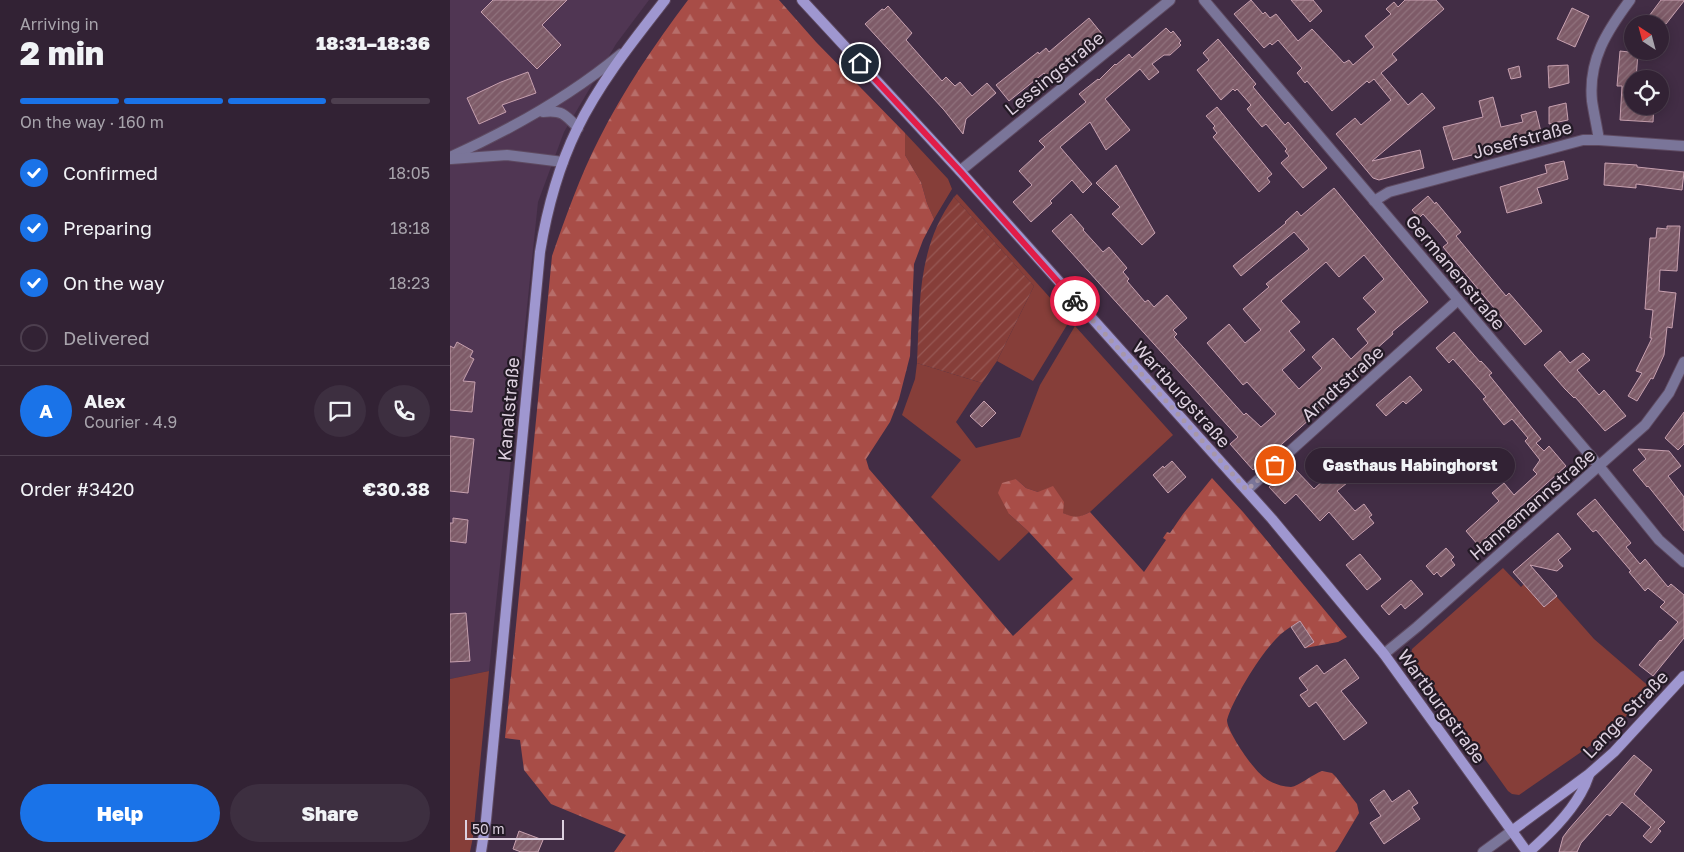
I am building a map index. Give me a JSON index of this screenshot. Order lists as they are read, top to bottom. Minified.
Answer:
{"streets":{"main road":["Wartburgstraße","Kanalstraße","Lange Straße"],"street":["Lessingstraße","Josefstraße","Germanenstraße","Arndtstraße","Hannemannstraße"]},"crossings":[["Lessingstraße","Wartburgstraße"],["Josefstraße","Germanenstraße"],["Germanenstraße","Arndtstraße"],["Germanenstraße","Hannemannstraße"],["Arndtstraße","Wartburgstraße"],["Wartburgstraße","Hannemannstraße"],["Wartburgstraße","Lange Straße"]],"places":["Gasthaus Habinghorst"],"scale_bar":"50 m","north":"top left","page":{"heading":["2 min","Arriving in","18:31–18:36"],"panel":["Alex","Courier · 4.9","Order #3420","€30.38"],"bar":"On the way · 160 m","list":[["Confirmed","18:05"],["Preparing","18:18"],["On the way","18:23"],"Delivered"],"round":"A","bubble":"Gasthaus Habinghorst","buttons":["Help","Share"],"scale":"50 m"}}
